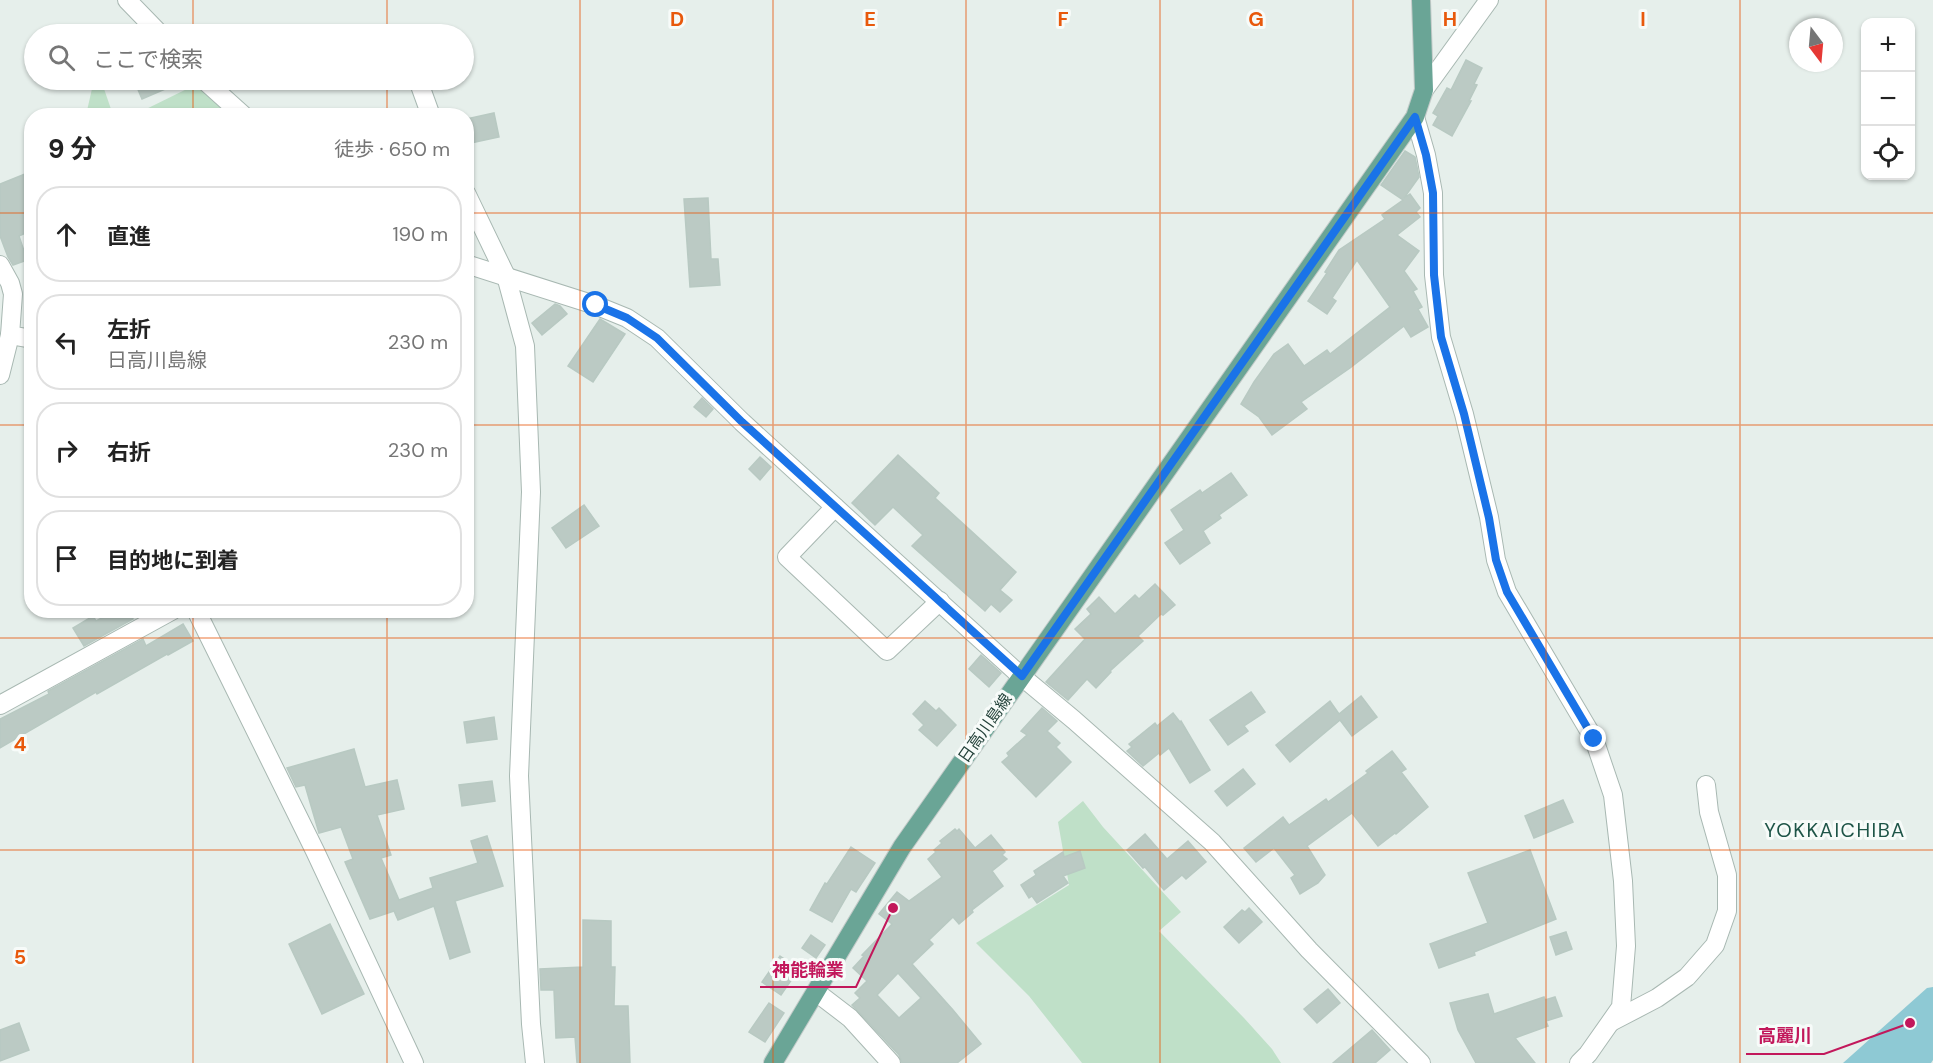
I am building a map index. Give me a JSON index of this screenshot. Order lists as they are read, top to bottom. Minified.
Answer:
{"streets":{"main road":["日高川島線"]},"districts":["YOKKAICHIBA"],"places":["神能輪業","高麗川"],"north":"bottom","page":{"map_buttons":["+","−"],"search":"ここで検索","heading":["9 分","徒歩 · 650 m"],"list":[["直進","190 m"],["左折","日高川島線","230 m"],["右折","230 m"],"目的地に到着"]},"grid":{"columns":["D","E","F","G","H","I"],"rows":["4","5"]}}
